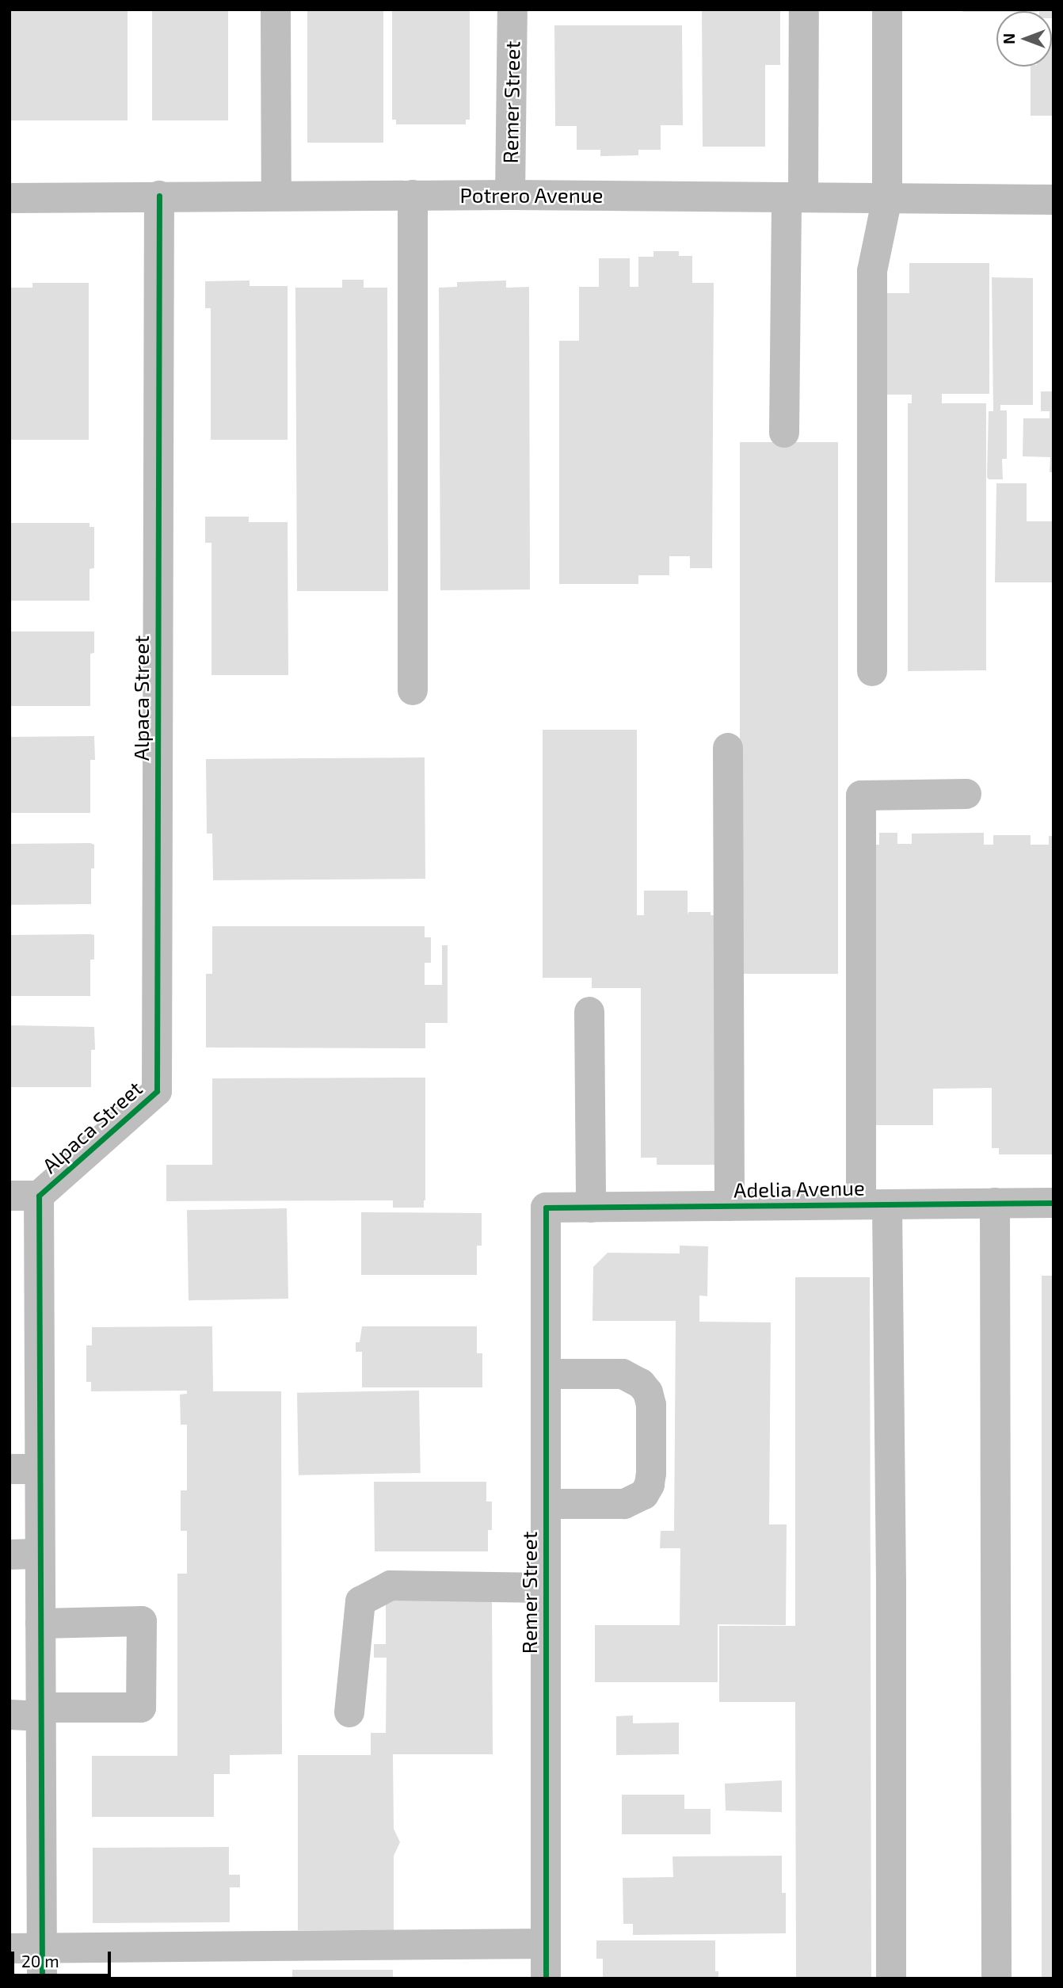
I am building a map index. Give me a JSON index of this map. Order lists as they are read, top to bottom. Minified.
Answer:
{"streets":{"street":["Remer Street","Potrero Avenue","Alpaca Street","Adelia Avenue"]},"crossings":[["Remer Street","Potrero Avenue"],["Remer Street","Adelia Avenue"],["Potrero Avenue","Alpaca Street"]],"scale_bar":"20 m","north":"left"}
